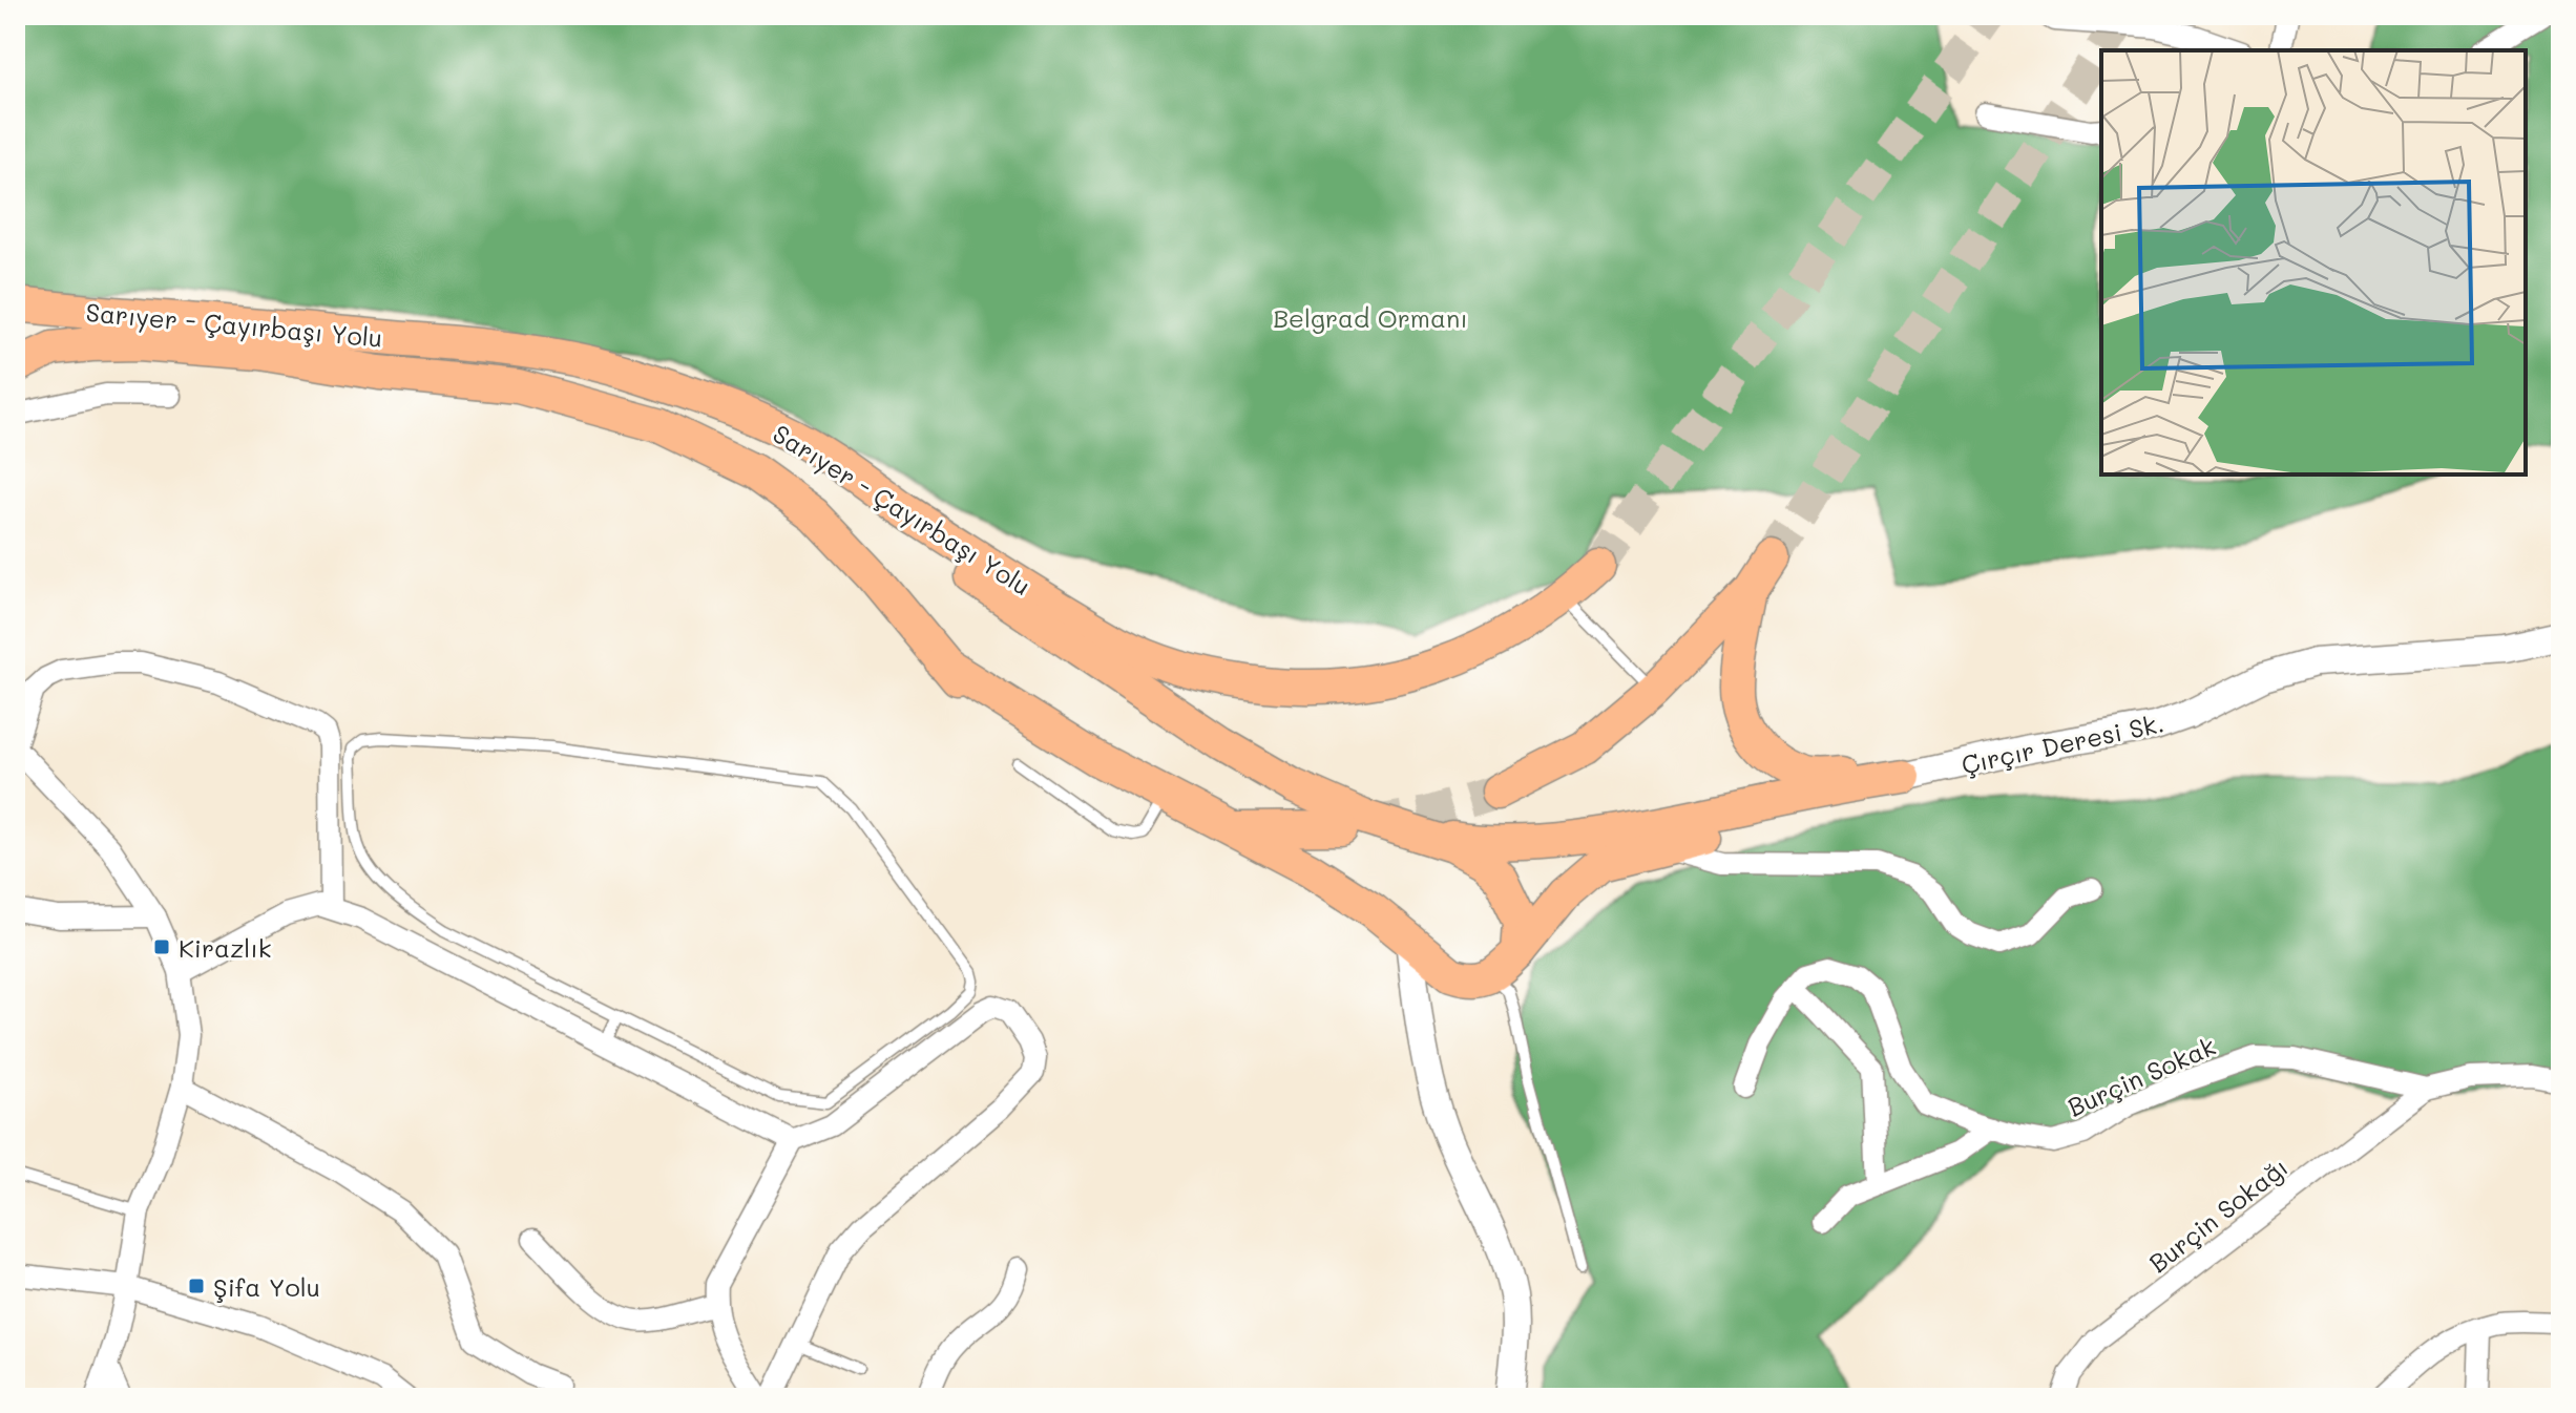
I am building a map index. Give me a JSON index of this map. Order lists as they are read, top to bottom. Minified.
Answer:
{"streets":{"main road":["Sarıyer - Çayırbaşı Yolu"],"street":["Çırçır Deresi Sk.","Burçin Sokak","Burçin Sokağı"]},"crossings":[["Burçin Sokak","Burçin Sokağı"]],"parks":["Belgrad Ormanı"],"places":{"transit":["Kirazlık","Şifa Yolu"]}}
